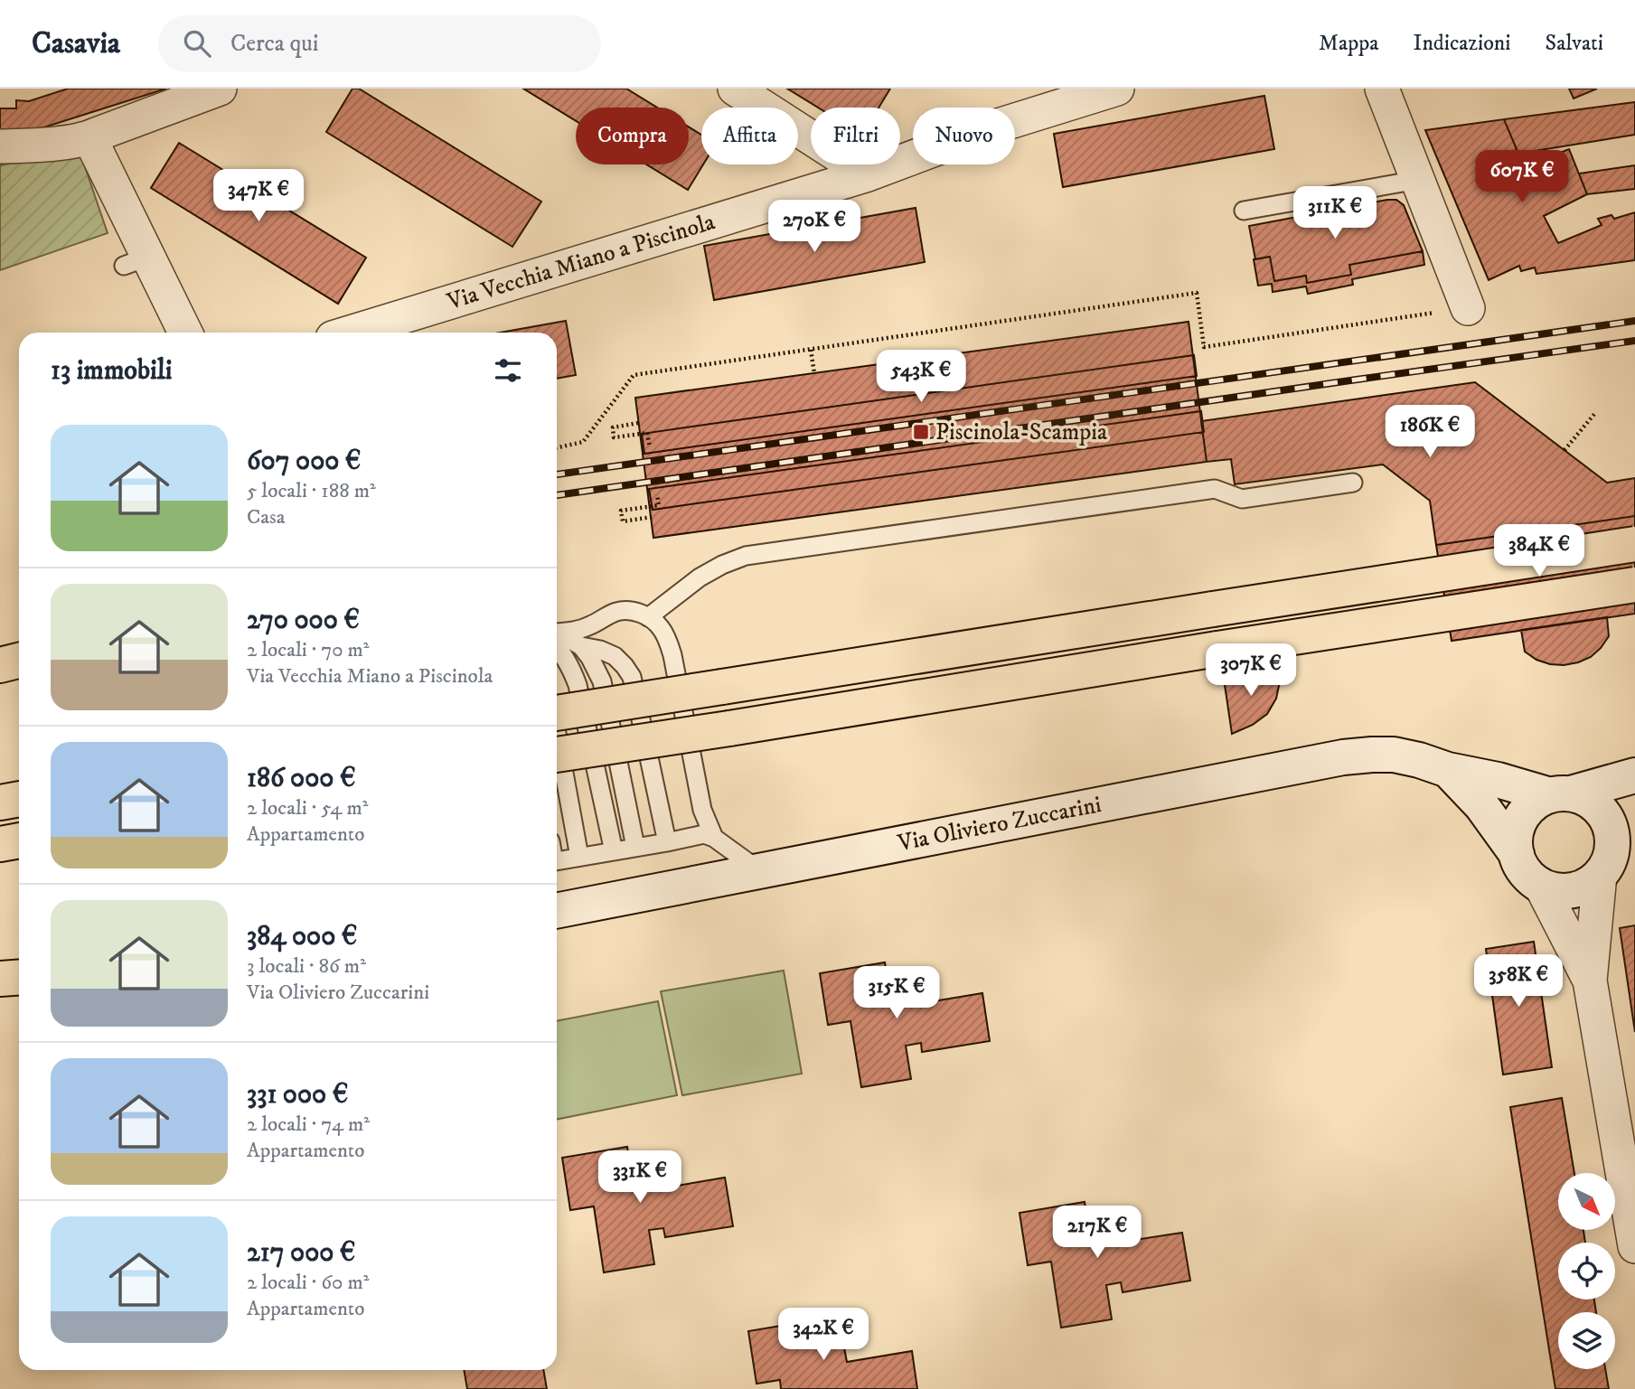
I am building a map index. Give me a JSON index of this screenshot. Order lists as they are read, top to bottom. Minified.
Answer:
{"streets":{"main road":["Via Oliviero Zuccarini"],"street":["Via Vecchia Miano a Piscinola"]},"places":{"transit":["Piscinola-Scampia"]},"north":"bottom right","page":{"header":"Casavia","search":"Cerca qui","nav":["Mappa","Indicazioni","Salvati"],"chip":["Compra","Affitta","Filtri","Nuovo"],"price":["607K €","347K €","311K €","270K €","543K €","186K €","384K €","307K €","358K €","315K €","331K €","217K €","342K €"],"heading":"13 immobili","list":[{"name":"607 000 €","note":"5 locali · 188 m² · Casa"},{"name":"270 000 €","note":"2 locali · 70 m² · Via Vecchia Miano a Piscinola"},{"name":"186 000 €","note":"2 locali · 54 m² · Appartamento"},{"name":"384 000 €","note":"3 locali · 86 m² · Via Oliviero Zuccarini"},{"name":"331 000 €","note":"2 locali · 74 m² · Appartamento"},{"name":"217 000 €","note":"2 locali · 60 m² · Appartamento"}]}}
